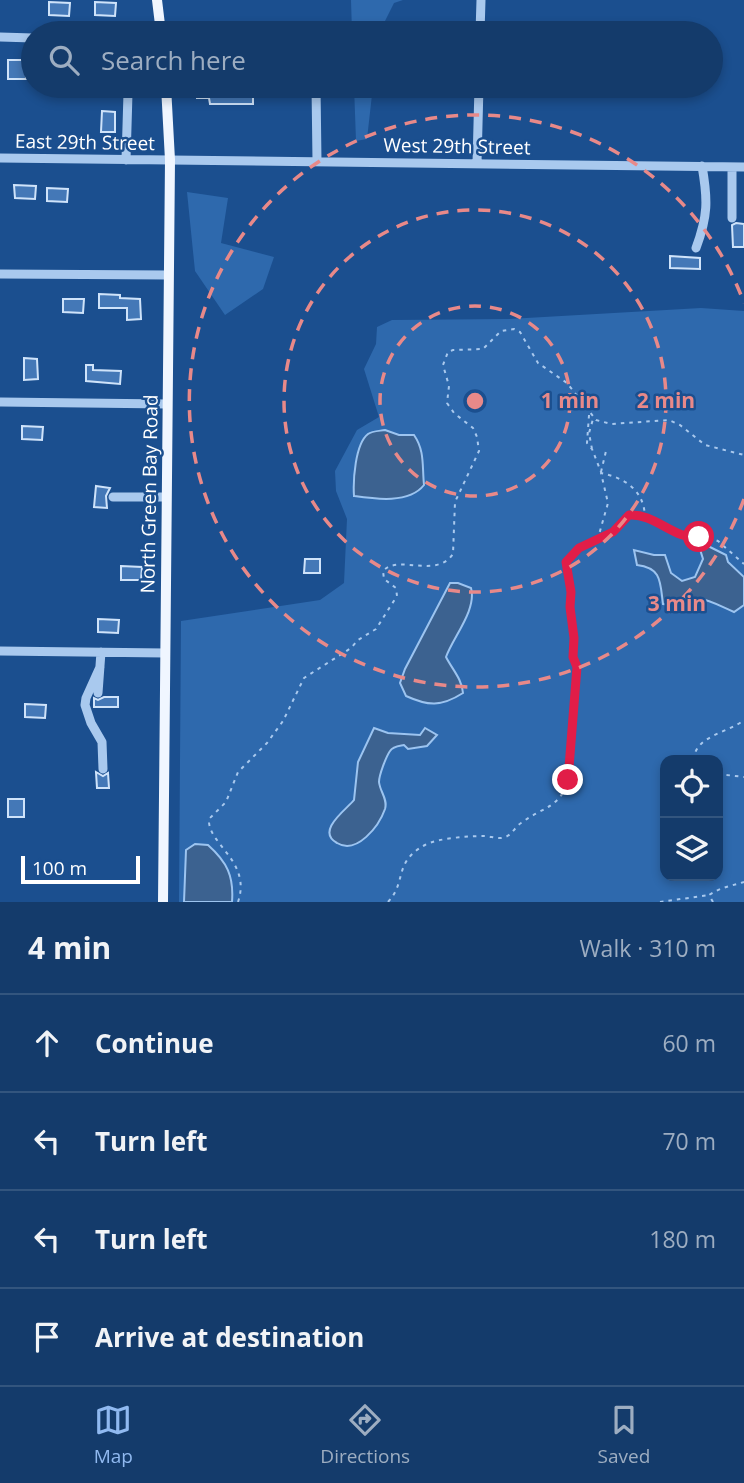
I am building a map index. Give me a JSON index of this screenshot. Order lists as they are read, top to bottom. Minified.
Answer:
{"streets":{"main road":["North Green Bay Road"],"street":["East 29th Street","West 29th Street"]},"crossings":[["East 29th Street","West 29th Street"],["East 29th Street","North Green Bay Road"],["West 29th Street","North Green Bay Road"]],"scale_bar":"100 m","page":{"search":"Search here","scale":"100 m","heading":["4 min","Walk · 310 m"],"list":[["Continue","60 m"],["Turn left","70 m"],["Turn left","180 m"],"Arrive at destination"],"nav":["Map","Directions","Saved"]},"rings":["1 min","2 min","3 min"]}
